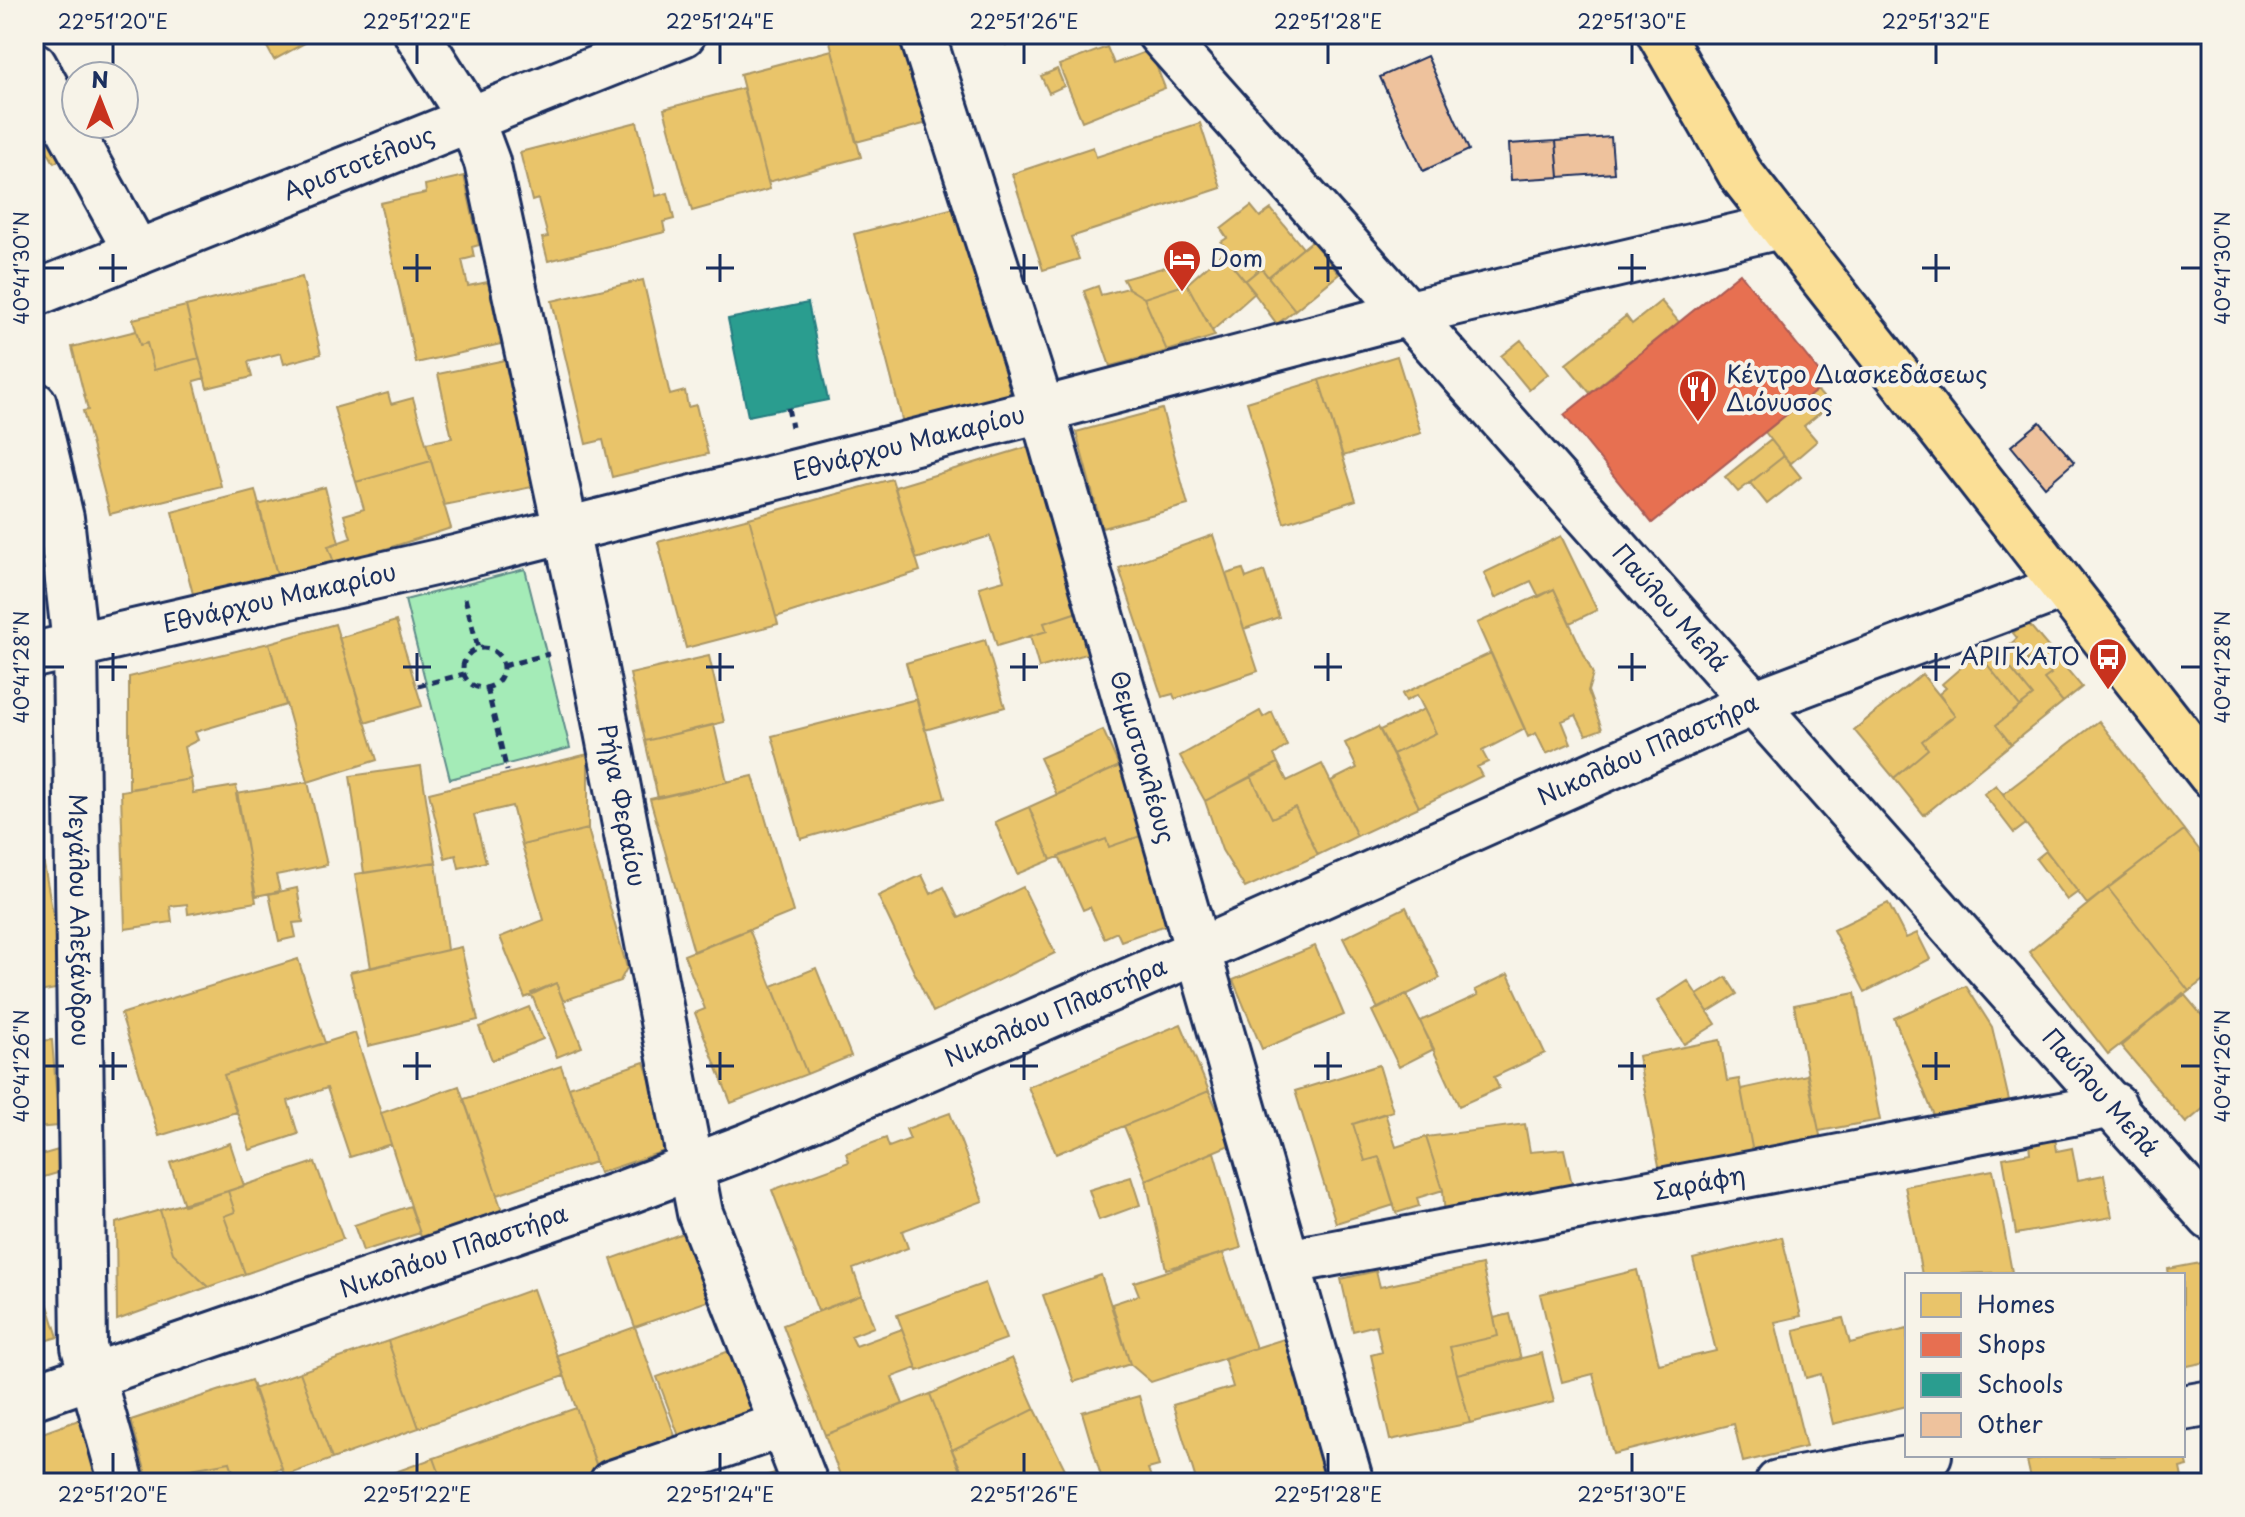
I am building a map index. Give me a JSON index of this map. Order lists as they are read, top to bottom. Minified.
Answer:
{"streets":{"street":["Αριστοτέλους","Εθνάρχου Μακαρίου","Παύλου Μελά","Νικολάου Πλαστήρα","Θεμιστοκλέους","Ρήγα Φεραίου","Μεγάλου Αλεξάνδρου","Σαράφη"]},"crossings":[["Αριστοτέλους","Ρήγα Φεραίου"],["Εθνάρχου Μακαρίου","Παύλου Μελά"],["Εθνάρχου Μακαρίου","Θεμιστοκλέους"],["Εθνάρχου Μακαρίου","Ρήγα Φεραίου"],["Εθνάρχου Μακαρίου","Μεγάλου Αλεξάνδρου"],["Παύλου Μελά","Νικολάου Πλαστήρα"],["Παύλου Μελά","Σαράφη"],["Νικολάου Πλαστήρα","Θεμιστοκλέους"],["Νικολάου Πλαστήρα","Ρήγα Φεραίου"],["Νικολάου Πλαστήρα","Μεγάλου Αλεξάνδρου"],["Θεμιστοκλέους","Σαράφη"]],"places":{"hotel":["Dom"],"restaurant":["Κέντρο Διασκεδάσεως Διόνυσος"],"bus stop":["ΑΡΙΓΚΑΤΟ"]},"legend":["Homes","Shops","Schools","Other"],"north":"top","coordinates":["22°51'20\"E","22°51'22\"E","22°51'24\"E","22°51'26\"E","22°51'28\"E","22°51'30\"E","22°51'32\"E","40°41'30\"N","40°41'28\"N","40°41'26\"N"]}
